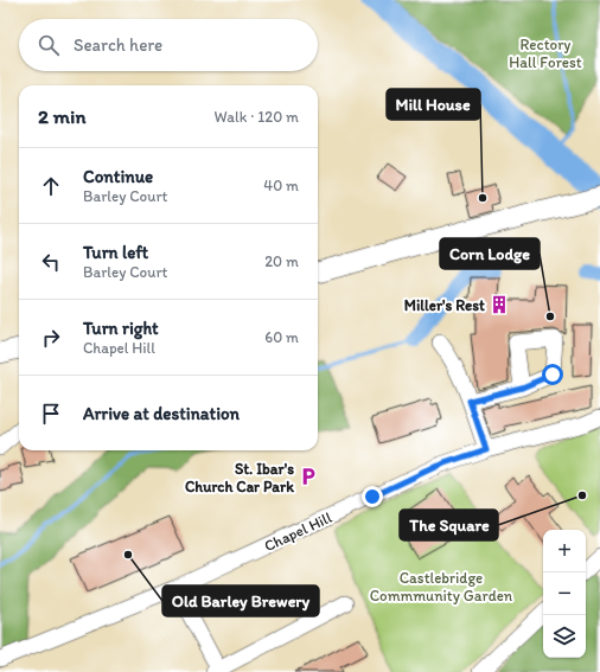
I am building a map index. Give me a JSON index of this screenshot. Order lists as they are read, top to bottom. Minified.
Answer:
{"streets":{"street":["Chapel Hill"]},"parks":["Rectory Hall Forest","Castlebridge Commmunity Garden"],"places":{"other":["Mill House","Corn Lodge","The Square","Old Barley Brewery"],"building":["Miller's Rest"],"parking":["St. Ibar's Church Car Park"]},"page":{"search":"Search here","heading":["2 min","Walk · 120 m"],"list":[["Continue","Barley Court","40 m"],["Turn left","Barley Court","20 m"],["Turn right","Chapel Hill","60 m"],"Arrive at destination"],"map_buttons":["+","−"]}}
